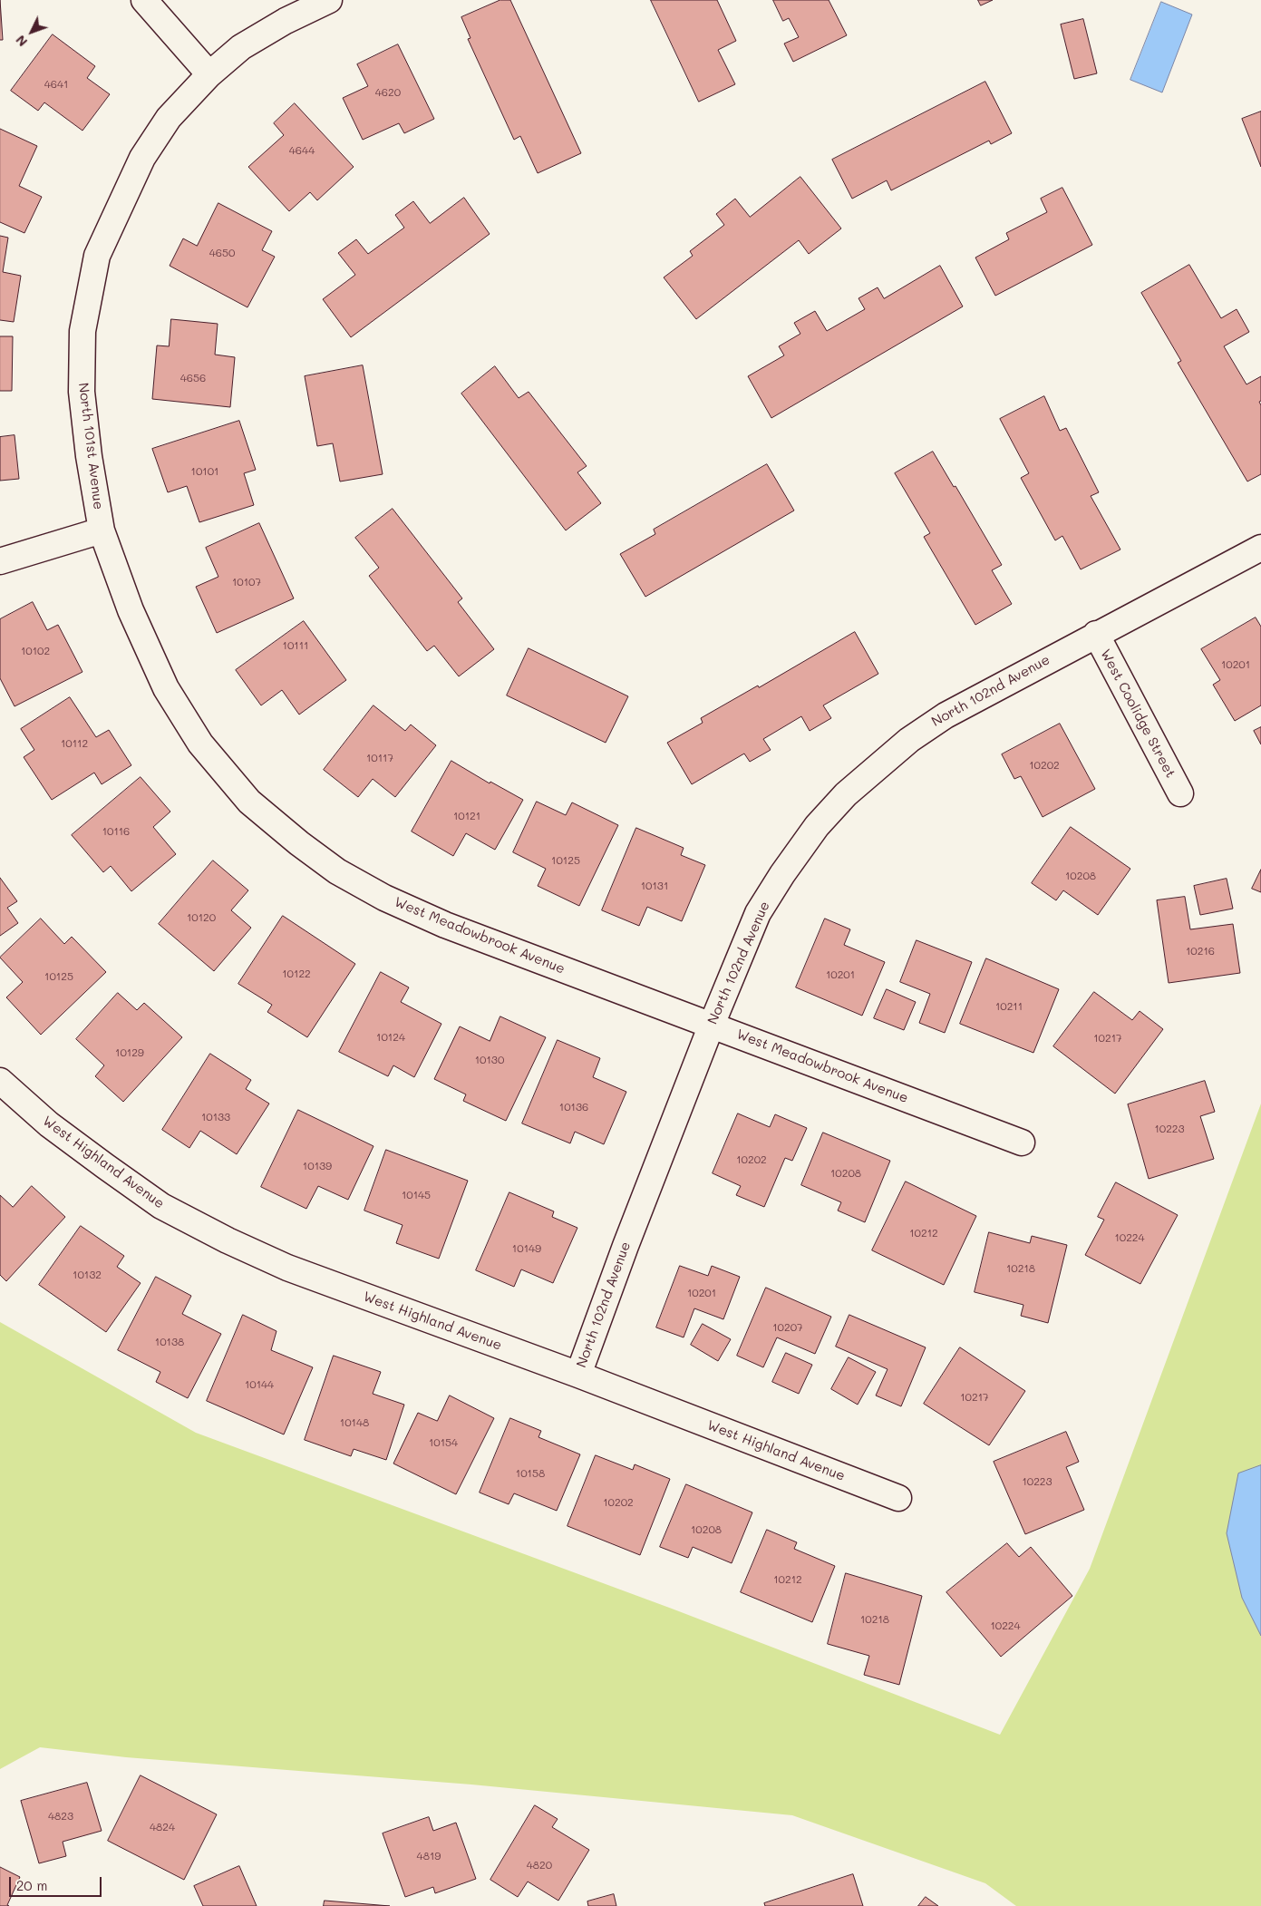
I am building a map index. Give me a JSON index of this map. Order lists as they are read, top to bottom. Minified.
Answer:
{"streets":{"street":["North 101st Avenue","North 102nd Avenue","West Coolidge Street","West Meadowbrook Avenue","West Highland Avenue"]},"crossings":[["North 101st Avenue","West Meadowbrook Avenue"],["North 102nd Avenue","West Coolidge Street"],["North 102nd Avenue","West Meadowbrook Avenue"],["North 102nd Avenue","West Highland Avenue"]],"house_numbers":["4641","4620","4644","4650","4656","10101","10107","10111","10102","10201","10112","10117","10202","10121","10116","10125","10208","10131","10120","10216","10122","10201","10125","10211","10124","10217","10129","10130","10136","10133","10223","10202","10139","10208","10145","10212","10224","10149","10218","10132","10201","10207","10138","10144","10217","10148","10154","10158","10223","10202","10208","10212","10218","10224","4823","4824","4819","4820"],"scale_bar":"20 m","north":"bottom left"}
